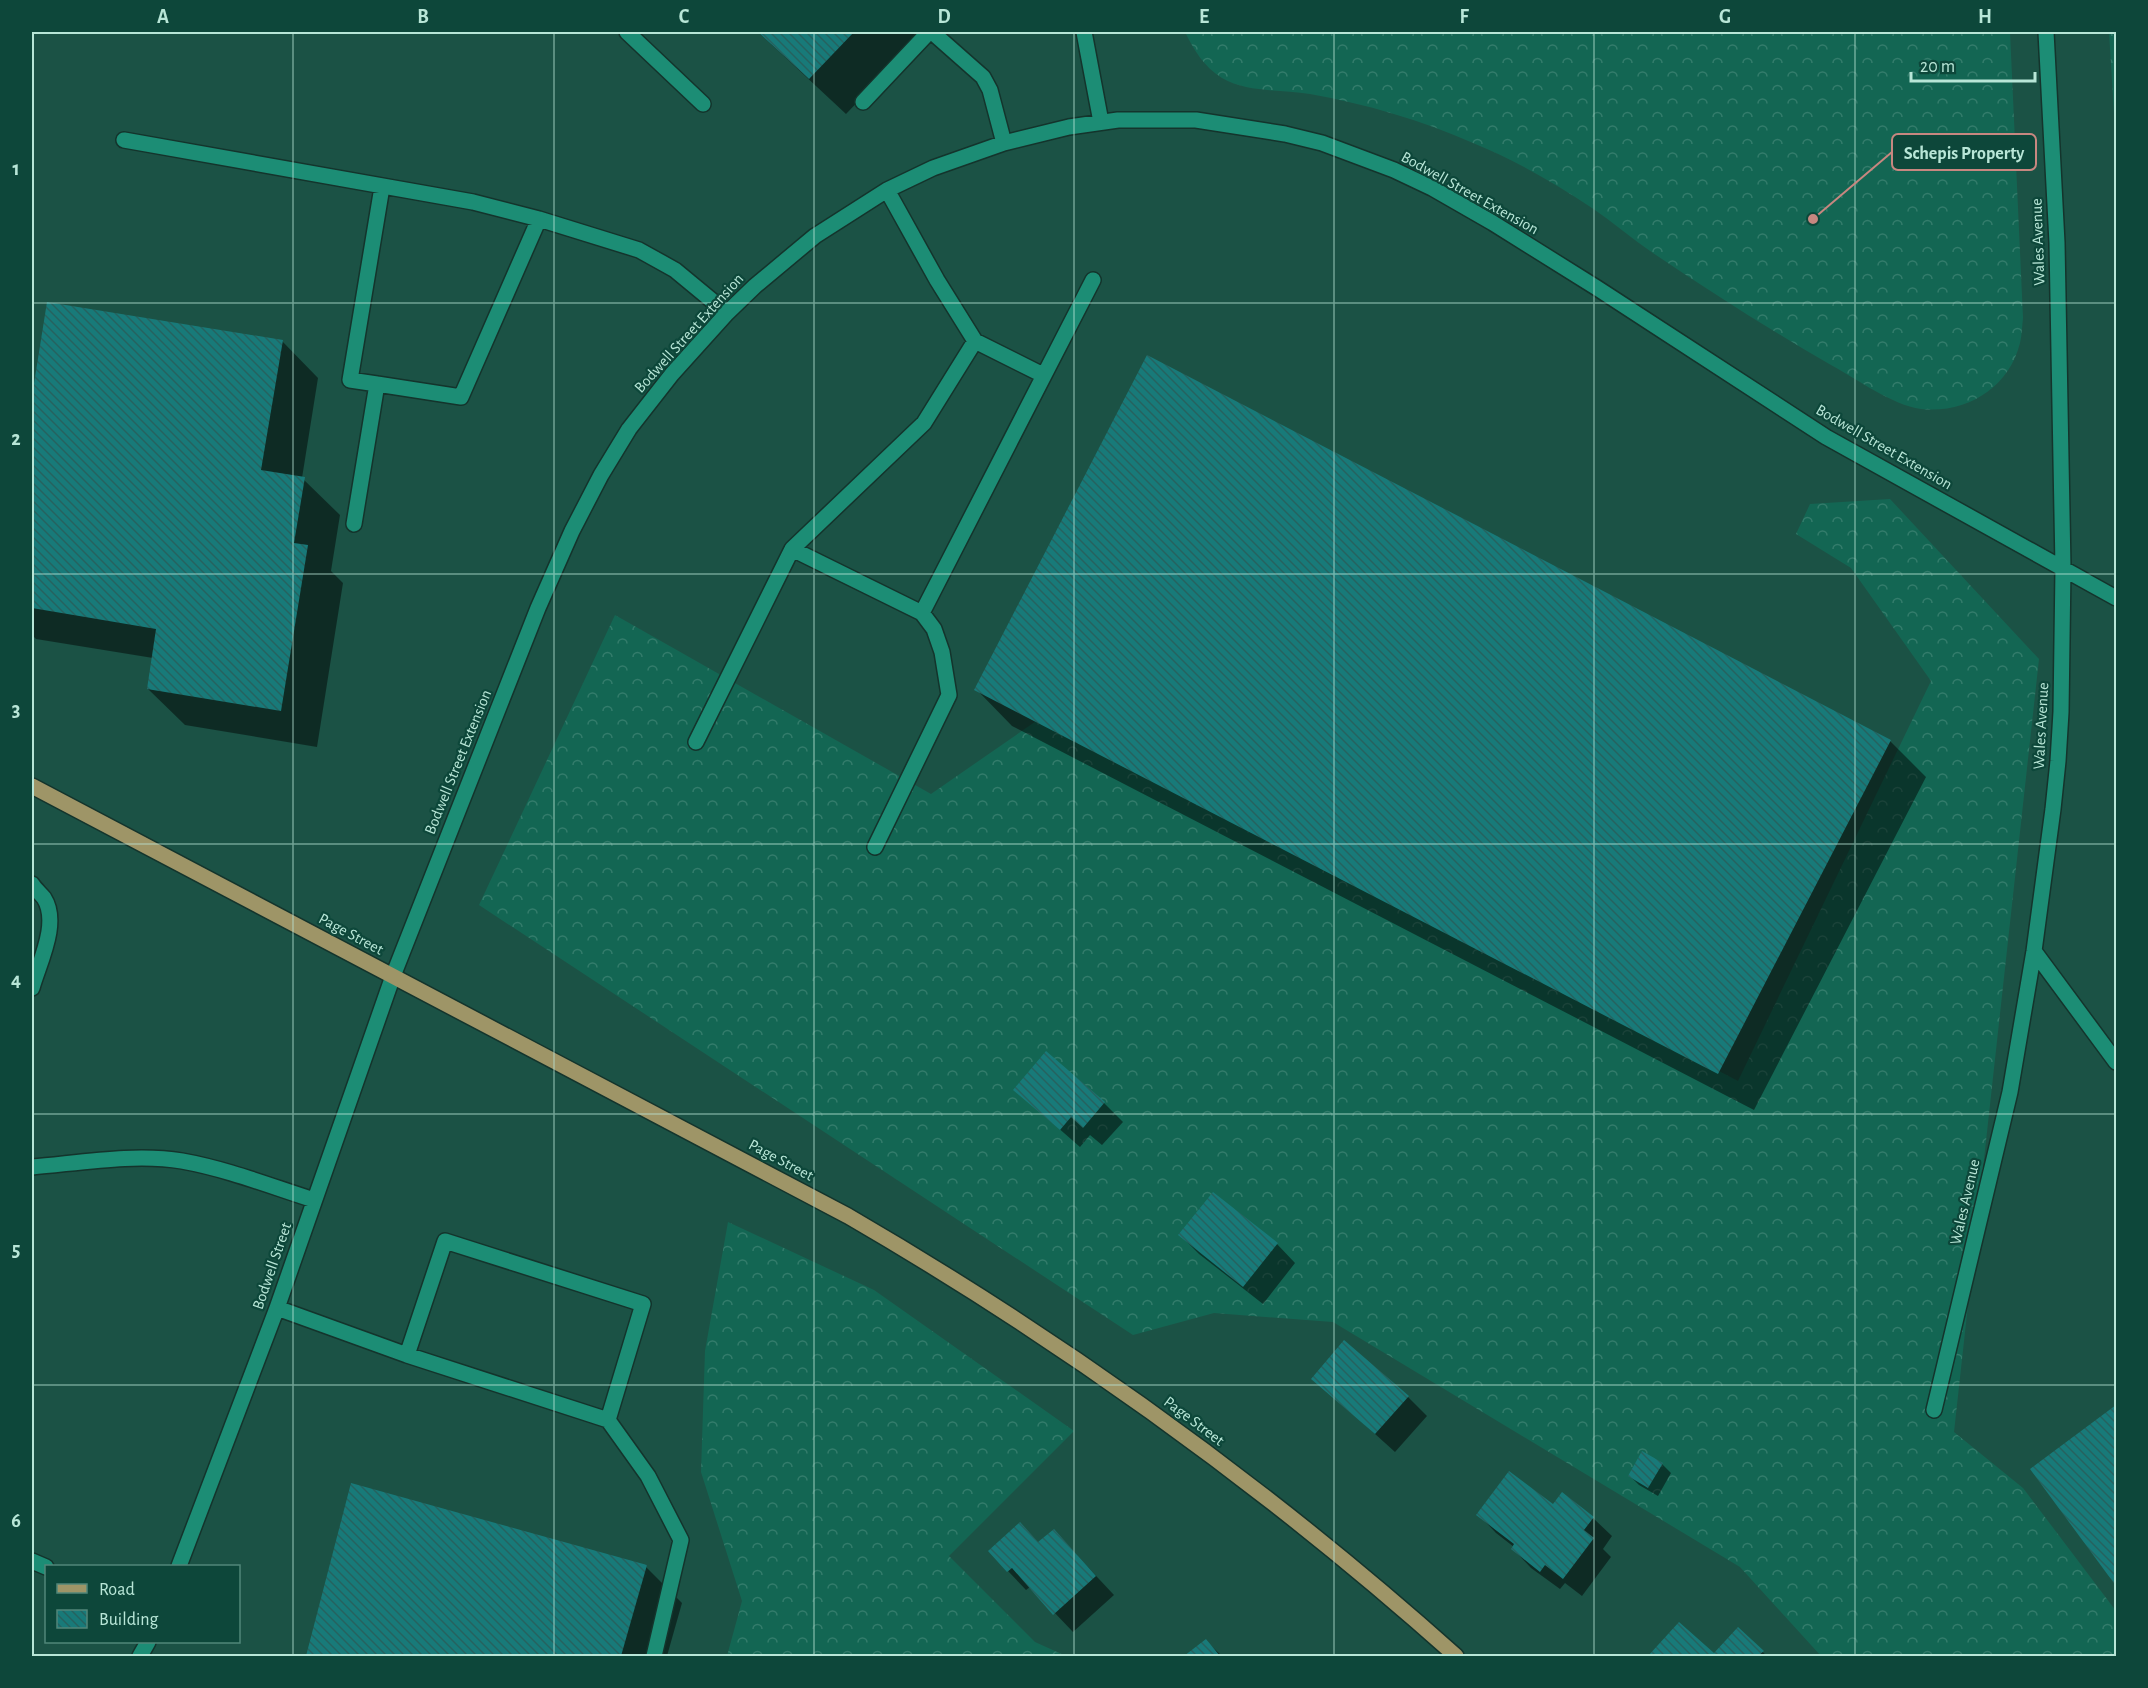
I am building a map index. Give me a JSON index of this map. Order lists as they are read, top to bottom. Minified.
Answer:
{"streets":{"main road":["Page Street"],"street":["Bodwell Street Extension","Wales Avenue","Bodwell Street"]},"crossings":[["Bodwell Street Extension","Wales Avenue"],["Bodwell Street Extension","Page Street"],["Bodwell Street Extension","Bodwell Street"],["Page Street","Bodwell Street"]],"places":["Schepis Property"],"legend":["Road","Building"],"scale_bar":"20 m","grid":{"columns":["A","B","C","D","E","F","G","H"],"rows":["1","2","3","4","5","6"]}}
